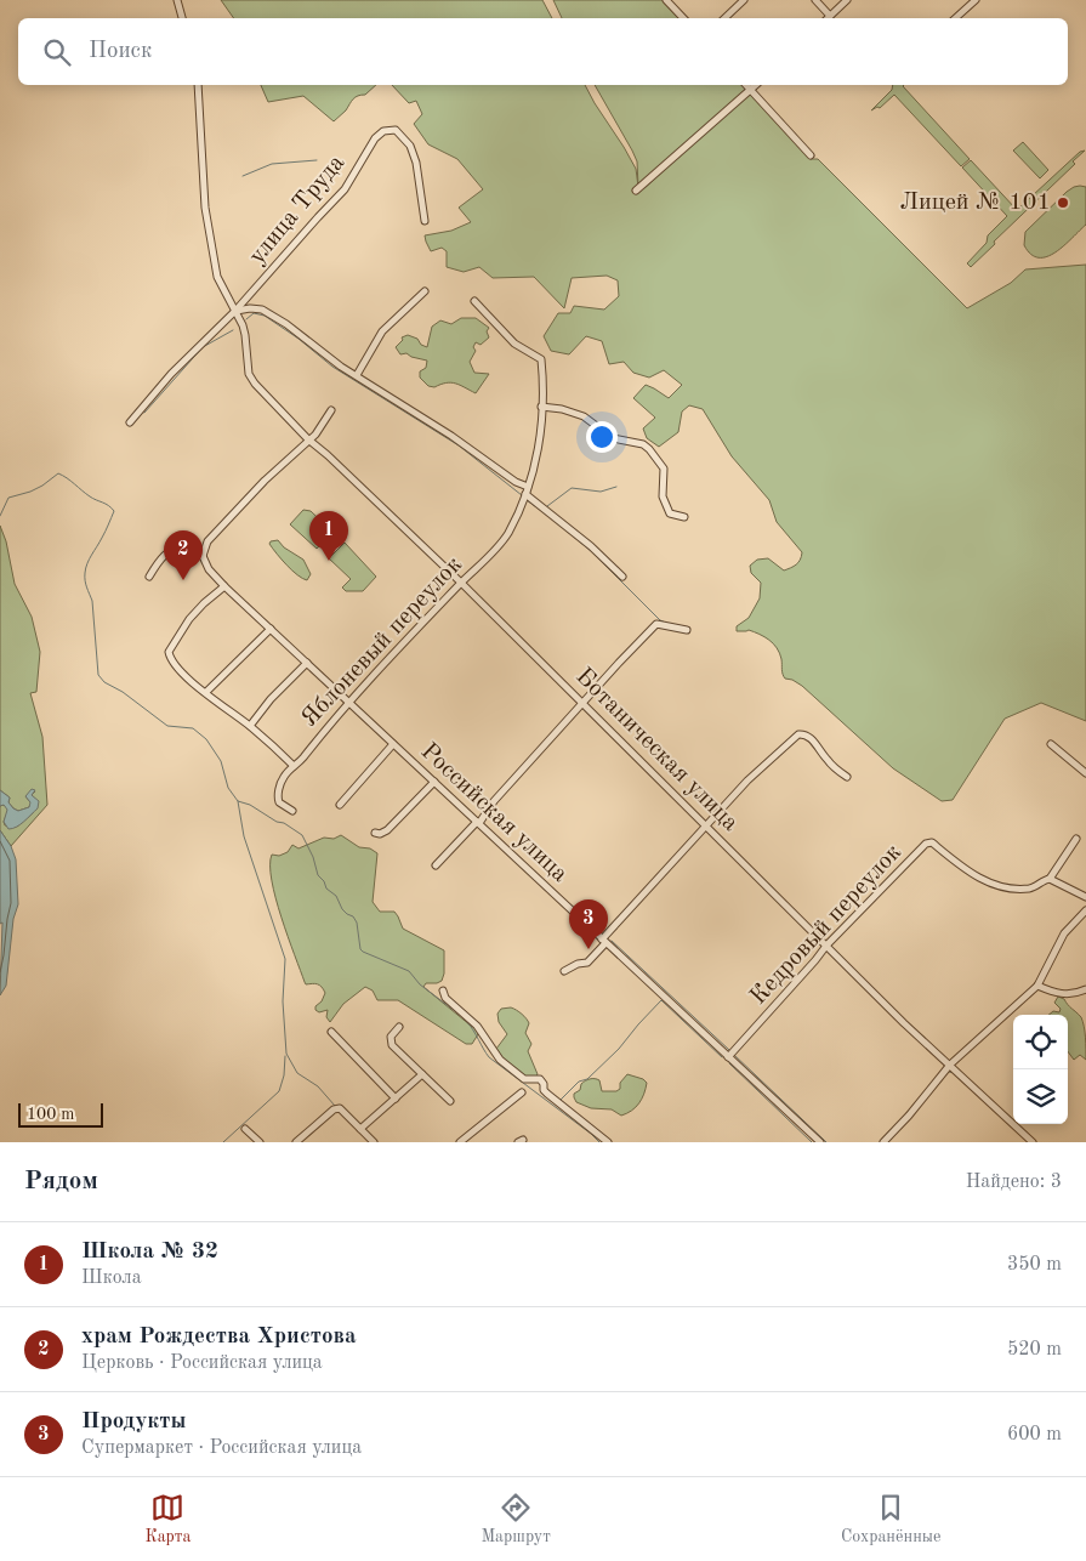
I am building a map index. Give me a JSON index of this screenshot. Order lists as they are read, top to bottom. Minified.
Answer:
{"streets":{"street":["улица Труда","Яблоневый переулок","Ботаническая улица","Российская улица","Кедровый переулок"]},"crossings":[["улица Труда","Ботаническая улица"],["Яблоневый переулок","Ботаническая улица"],["Яблоневый переулок","Российская улица"],["Ботаническая улица","Кедровый переулок"],["Российская улица","Кедровый переулок"]],"places":["Лицей № 101"],"scale_bar":"100 m","page":{"search":"Поиск","pins":["1","2","3"],"scale":"100 m","heading":["Рядом","Найдено: 3"],"list":[{"mark":"1","name":"Школа № 32","note":"Школа","value":"350 m"},{"mark":"2","name":"храм Рождества Христова","note":"Церковь · Российская улица","value":"520 m"},{"mark":"3","name":"Продукты","note":"Супермаркет · Российская улица","value":"600 m"}],"nav":["Карта","Маршрут","Сохранённые"]}}
